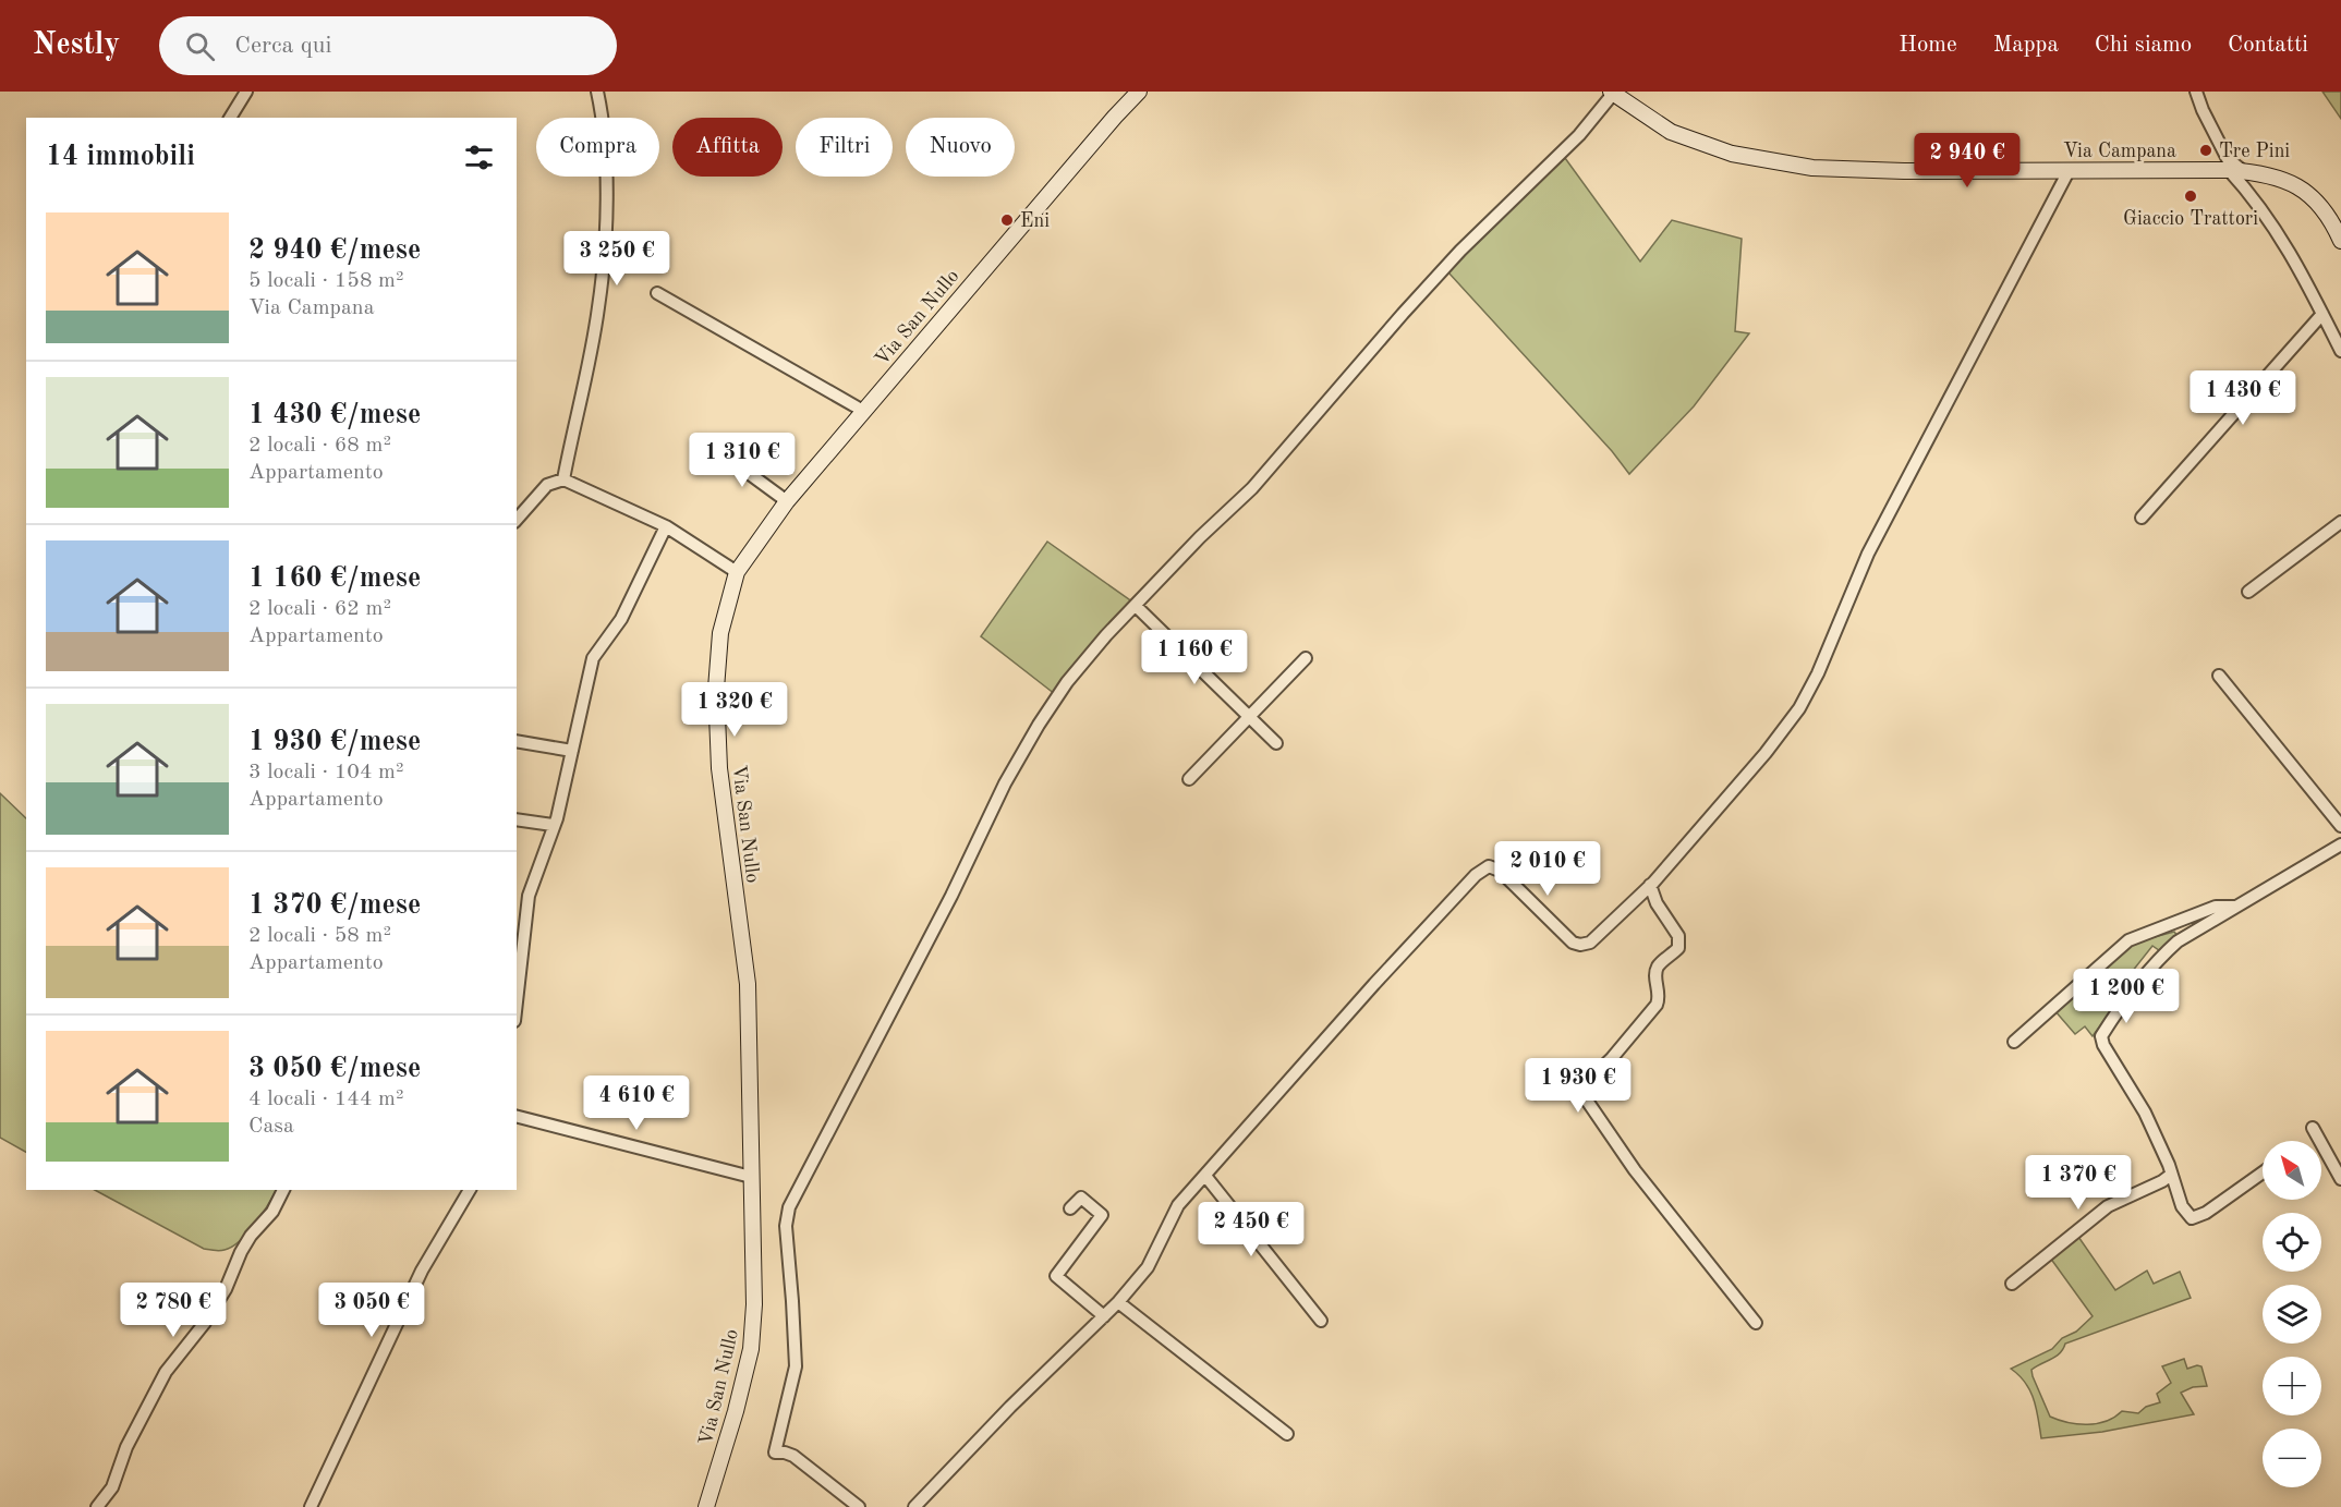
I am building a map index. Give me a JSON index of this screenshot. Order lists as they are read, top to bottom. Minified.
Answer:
{"streets":{"street":["Via Campana","Via San Nullo"]},"places":["Tre Pini","Giaccio Trattori","Eni"],"north":"top left","page":{"header":"Nestly","search":"Cerca qui","nav":["Home","Mappa","Chi siamo","Contatti"],"chip":["Compra","Affitta","Filtri","Nuovo"],"heading":"14 immobili","price":["2 940 €","3 250 €","1 430 €","1 310 €","1 160 €","1 320 €","2 010 €","1 200 €","1 930 €","4 610 €","1 370 €","2 450 €","2 780 €","3 050 €"],"list":[{"name":"2 940 €/mese","note":"5 locali · 158 m² · Via Campana"},{"name":"1 430 €/mese","note":"2 locali · 68 m² · Appartamento"},{"name":"1 160 €/mese","note":"2 locali · 62 m² · Appartamento"},{"name":"1 930 €/mese","note":"3 locali · 104 m² · Appartamento"},{"name":"1 370 €/mese","note":"2 locali · 58 m² · Appartamento"},{"name":"3 050 €/mese","note":"4 locali · 144 m² · Casa"}],"map_buttons":["+","−"]}}
